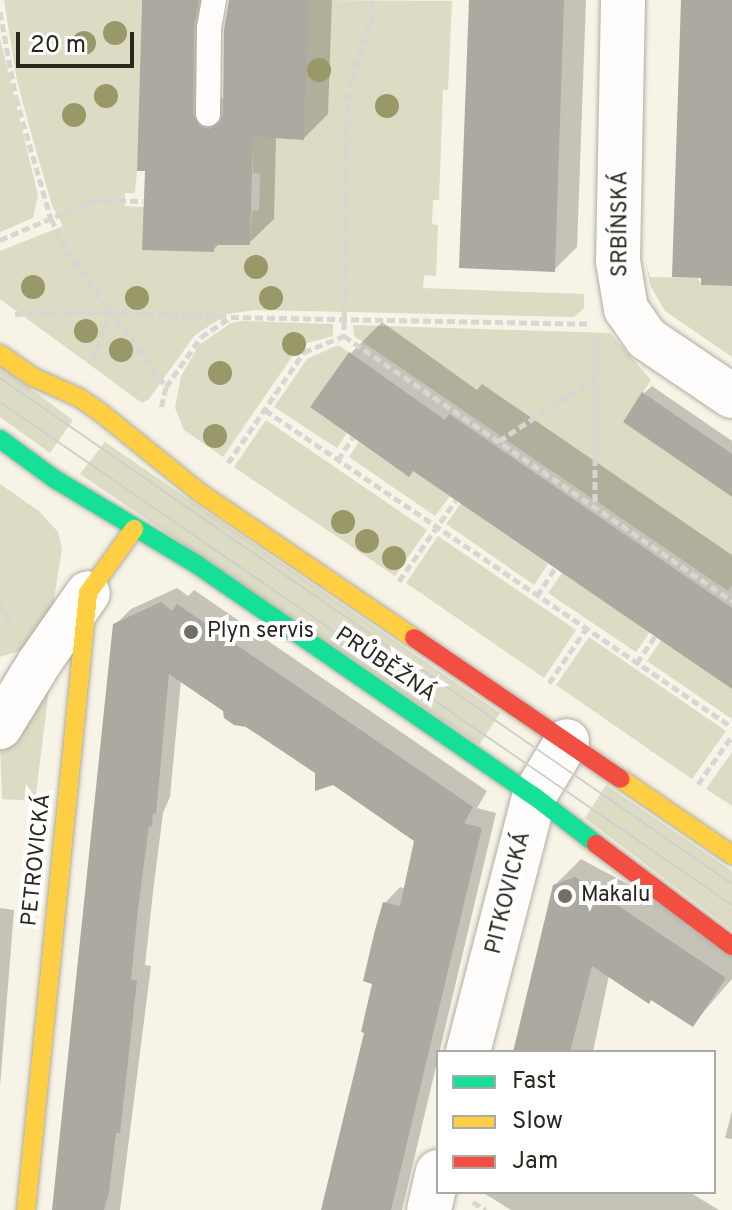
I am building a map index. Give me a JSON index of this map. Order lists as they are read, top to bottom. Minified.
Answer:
{"streets":{"main road":["PRŮBĚŽNÁ","PETROVICKÁ"],"street":["SRBÍNSKÁ","PITKOVICKÁ"]},"crossings":[["PRŮBĚŽNÁ","PETROVICKÁ"],["PRŮBĚŽNÁ","PITKOVICKÁ"]],"places":["Plyn servis","Makalu"],"legend":["Fast","Slow","Jam"],"scale_bar":"20 m"}
